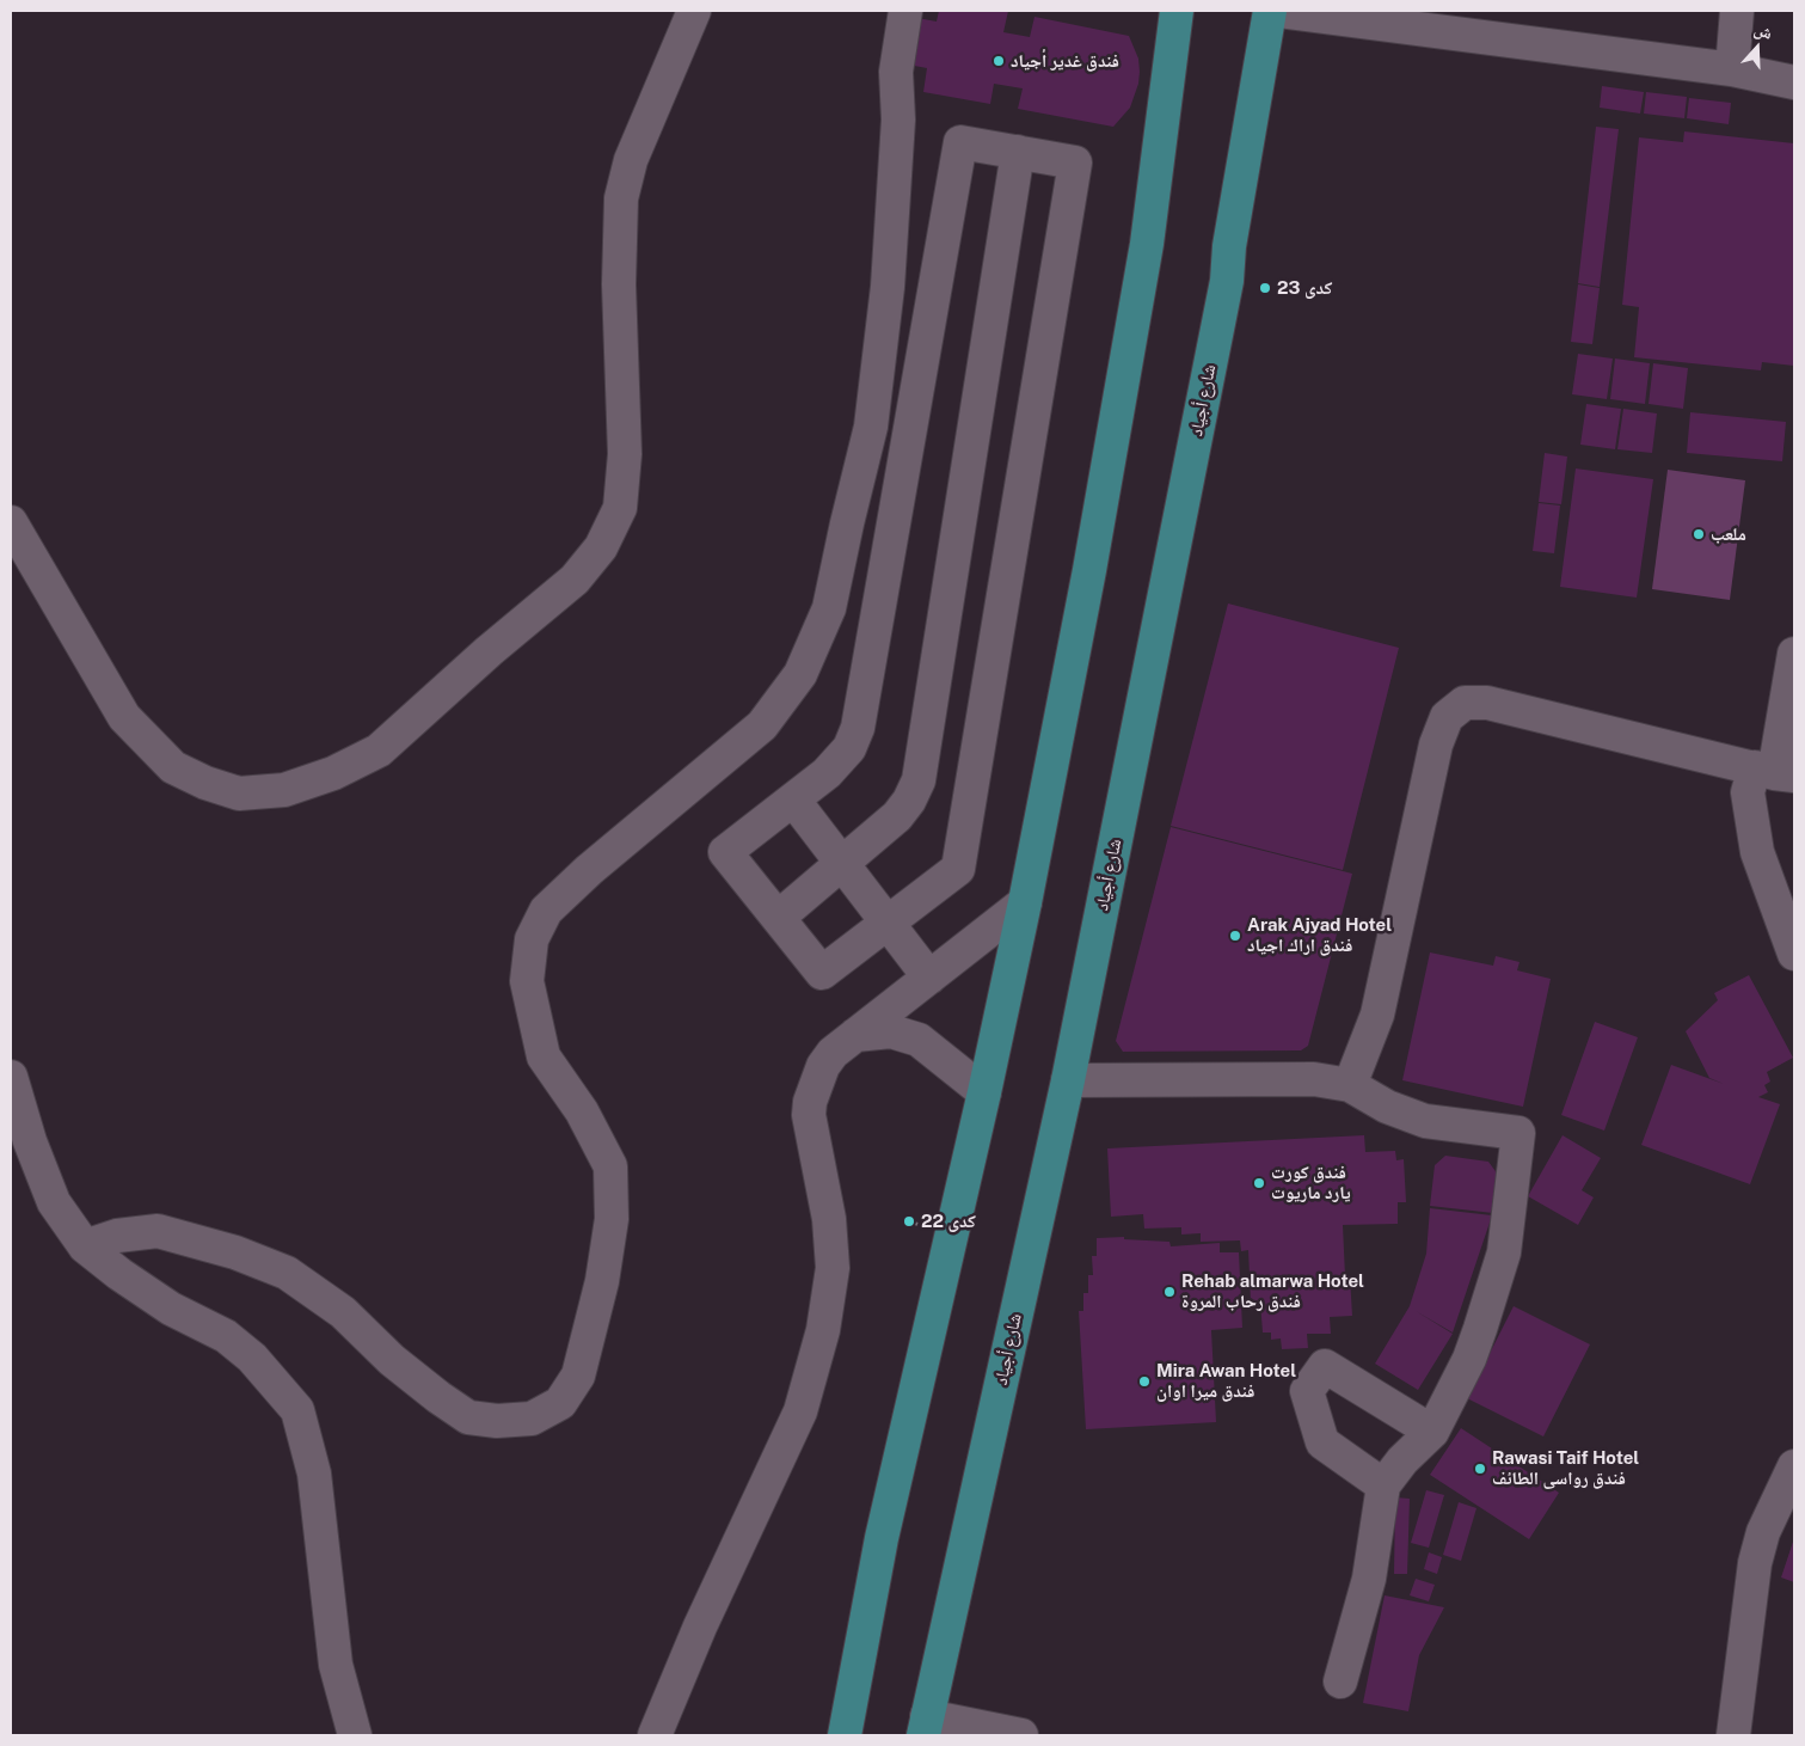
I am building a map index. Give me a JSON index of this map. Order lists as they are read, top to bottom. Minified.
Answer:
{"streets":{"main road":["شارع أجياد"]},"places":["فندق غدير أجياد","كدى 23","ملعب","Arak Ajyad Hotel فندق اراك اجياد","فندق كورت يارد ماريوت","كدى 22","Rehab almarwa Hotel فندق رحاب المروة","Mira Awan Hotel فندق ميرا اوان","Rawasi Taif Hotel فندق رواسى الطائف"],"north":"top"}
